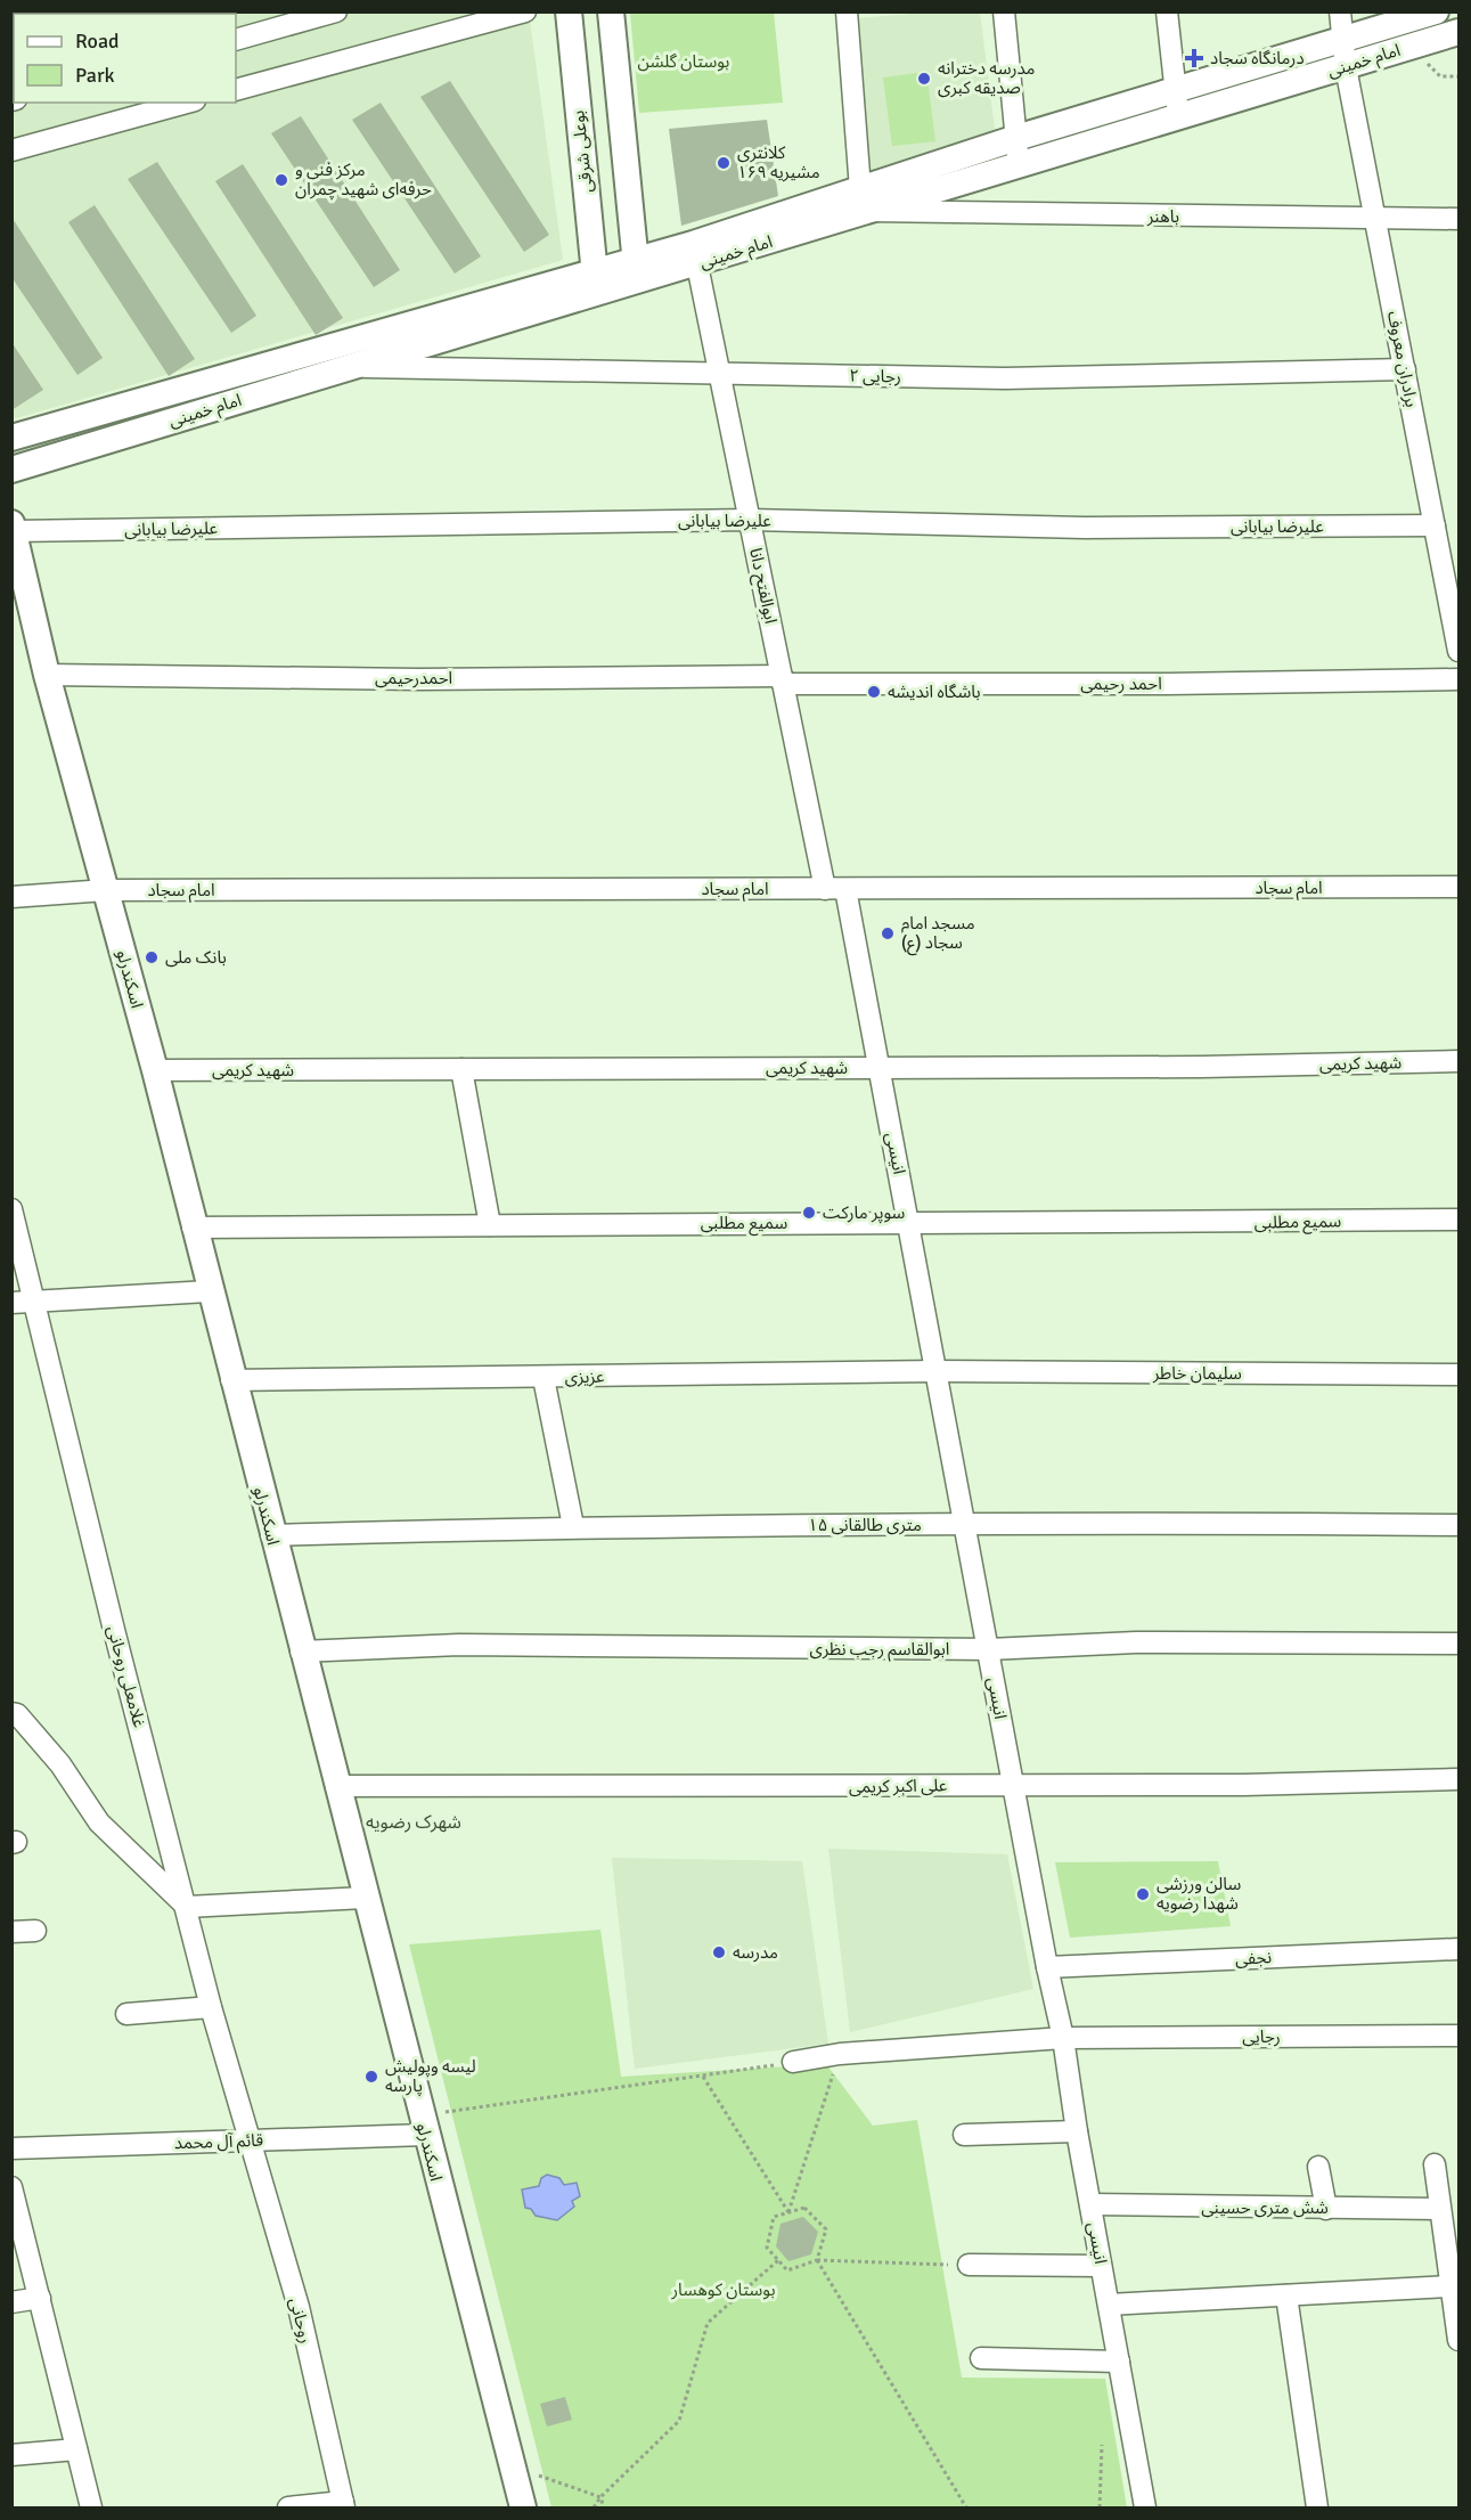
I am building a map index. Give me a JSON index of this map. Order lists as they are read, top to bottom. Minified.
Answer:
{"streets":{"main road":["امام خمینی","بوعلی شرقی","اسکندرلو"],"street":["باهنر","برادران معروف","رجایی ۲","علیرضا بیابانی","ابوالفتح دانا","احمدرحیمی","احمد رحیمی","امام سجاد","شهید کریمی","انیسی","سمیع مطلبی","سلیمان خاطر","عزیزی","۱۵ متری طالقانی","ابوالقاسم رجب نظری","غلامعلی روحانی","علی اکبر کریمی","نجفی","رجایی","قائم آل محمد","شش متری حسینی","روحانی"]},"crossings":[["امام خمینی","بوعلی شرقی"],["امام خمینی","باهنر"],["امام خمینی","برادران معروف"],["امام خمینی","رجایی ۲"],["امام خمینی","ابوالفتح دانا"],["باهنر","برادران معروف"],["برادران معروف","رجایی ۲"],["برادران معروف","علیرضا بیابانی"],["رجایی ۲","ابوالفتح دانا"],["علیرضا بیابانی","ابوالفتح دانا"],["علیرضا بیابانی","اسکندرلو"],["ابوالفتح دانا","احمدرحیمی"],["ابوالفتح دانا","احمد رحیمی"],["ابوالفتح دانا","امام سجاد"],["ابوالفتح دانا","انیسی"],["احمدرحیمی","احمد رحیمی"],["احمدرحیمی","اسکندرلو"],["امام سجاد","اسکندرلو"],["امام سجاد","انیسی"],["اسکندرلو","شهید کریمی"],["اسکندرلو","سمیع مطلبی"],["اسکندرلو","عزیزی"],["اسکندرلو","۱۵ متری طالقانی"],["اسکندرلو","ابوالقاسم رجب نظری"],["اسکندرلو","علی اکبر کریمی"],["اسکندرلو","قائم آل محمد"],["شهید کریمی","انیسی"],["انیسی","سمیع مطلبی"],["انیسی","سلیمان خاطر"],["انیسی","عزیزی"],["انیسی","۱۵ متری طالقانی"],["انیسی","ابوالقاسم رجب نظری"],["انیسی","علی اکبر کریمی"],["انیسی","نجفی"],["انیسی","رجایی"],["انیسی","شش متری حسینی"],["سلیمان خاطر","عزیزی"],["غلامعلی روحانی","قائم آل محمد"],["غلامعلی روحانی","روحانی"],["قائم آل محمد","روحانی"]],"districts":["شهرک رضویه"],"parks":["بوستان گلشن","بوستان کوهسار"],"places":{"health":["درمانگاه سجاد"],"other":["مدرسه دخترانه صدیقه کبری","کلانتری ۱۶۹ مشیریه","مرکز فنی و حرفه‌ای شهید چمران","باشگاه اندیشه","مسجد امام سجاد (ع)","بانک ملی","سوپر مارکت","سالن ورزشی شهدا رضویه","مدرسه","لیسه وپولیش پارسه"]},"legend":["Road","Park"]}
